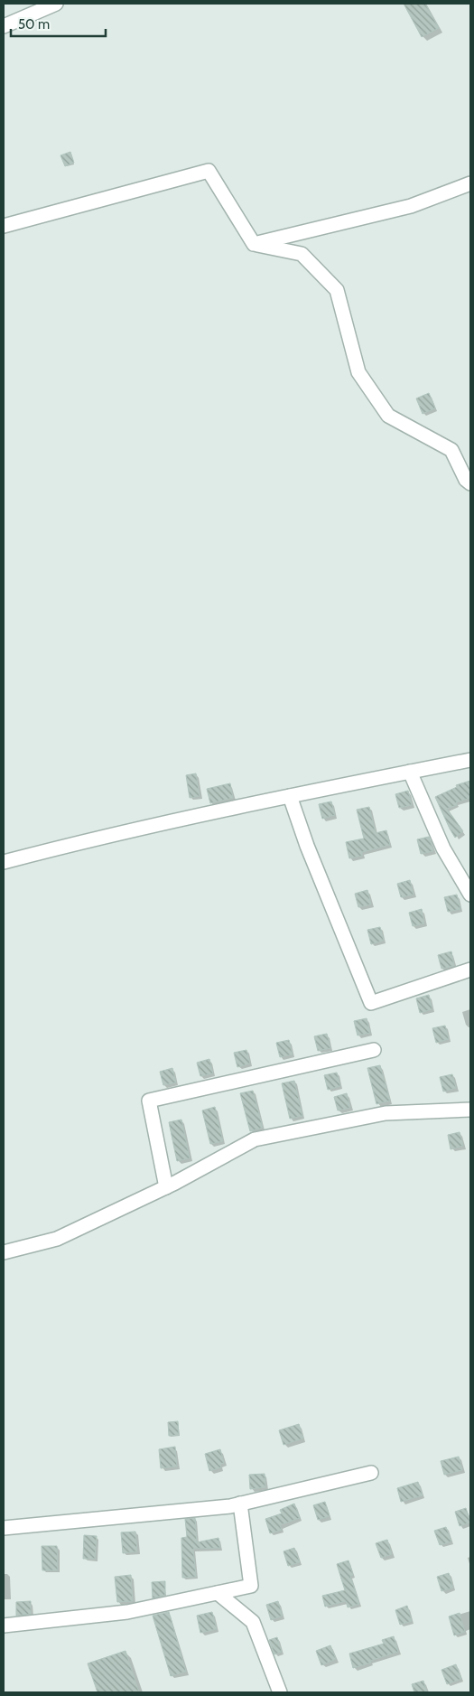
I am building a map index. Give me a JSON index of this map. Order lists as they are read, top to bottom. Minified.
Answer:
{"scale_bar":"50 m"}
